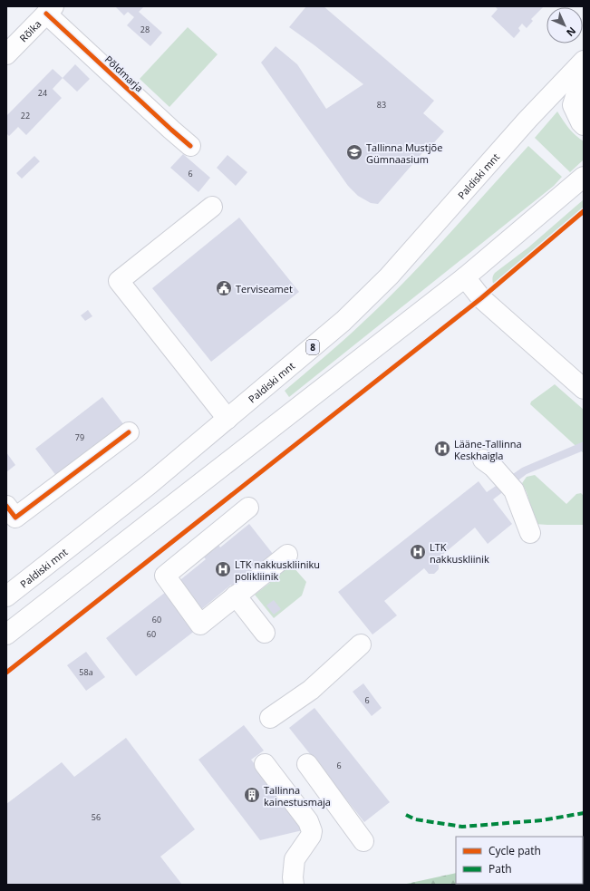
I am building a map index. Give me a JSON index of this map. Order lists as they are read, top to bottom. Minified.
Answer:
{"streets":{"main road":["Rõika","Põldmarja","Paldiski mnt","8"]},"crossings":[["Rõika","Põldmarja"]],"places":{"school or university":["Tallinna Mustjõe Gümnaasium"],"public building":["Terviseamet"],"hospital":["Lääne-Tallinna Keskhaigla","LTK nakkuskliinik","LTK nakkuskliiniku polikliinik"],"building":["Tallinna kainestusmaja"]},"house_numbers":["28","24","83","22","6","79","60","60","58a","6","6","56"],"legend":["Cycle path","Path"],"north":"bottom right"}
